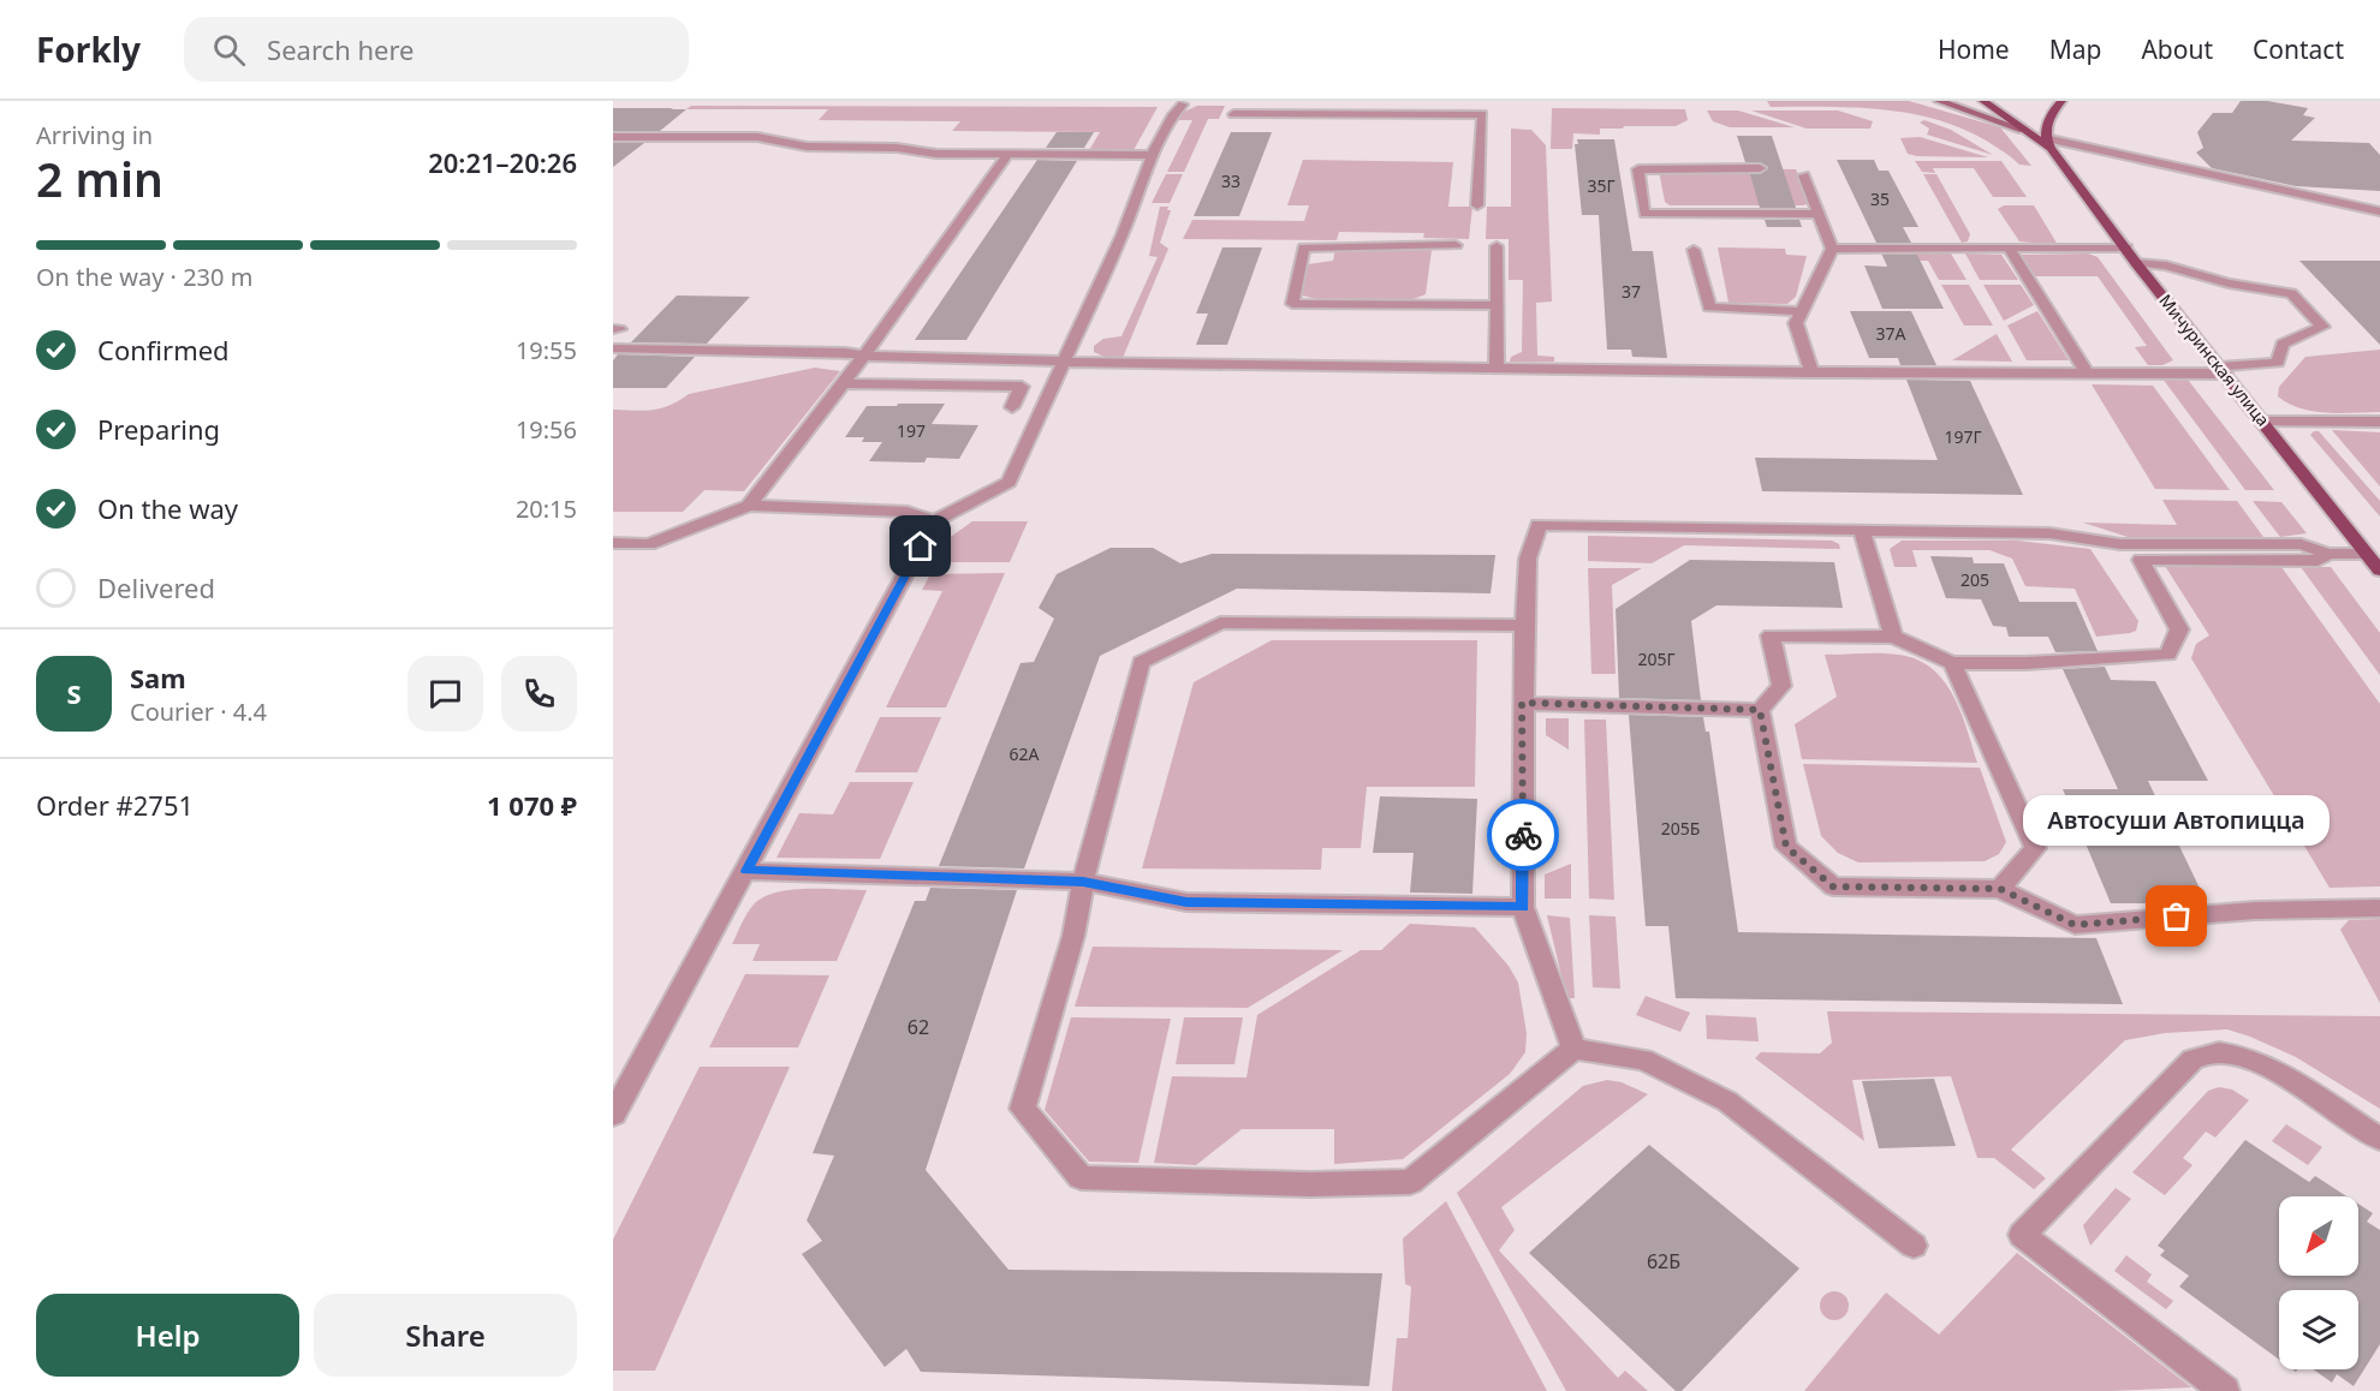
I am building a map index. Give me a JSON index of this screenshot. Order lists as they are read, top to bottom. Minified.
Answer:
{"streets":{"main road":["Мичуринская улица"]},"places":["Автосуши Автопицца"],"house_numbers":["33","35Г","35","37","37А","197","197Г","205","205Г","62А","205Б","62","62Б"],"north":"bottom left","page":{"header":"Forkly","search":"Search here","nav":["Home","Map","About","Contact"],"heading":["2 min","Arriving in","20:21–20:26"],"panel":["Sam","Courier · 4.4","Order #2751","1 070 ₽"],"bar":"On the way · 230 m","list":[["Confirmed","19:55"],["Preparing","19:56"],["On the way","20:15"],"Delivered"],"round":"S","bubble":"Автосуши Автопицца","buttons":["Help","Share"]}}
